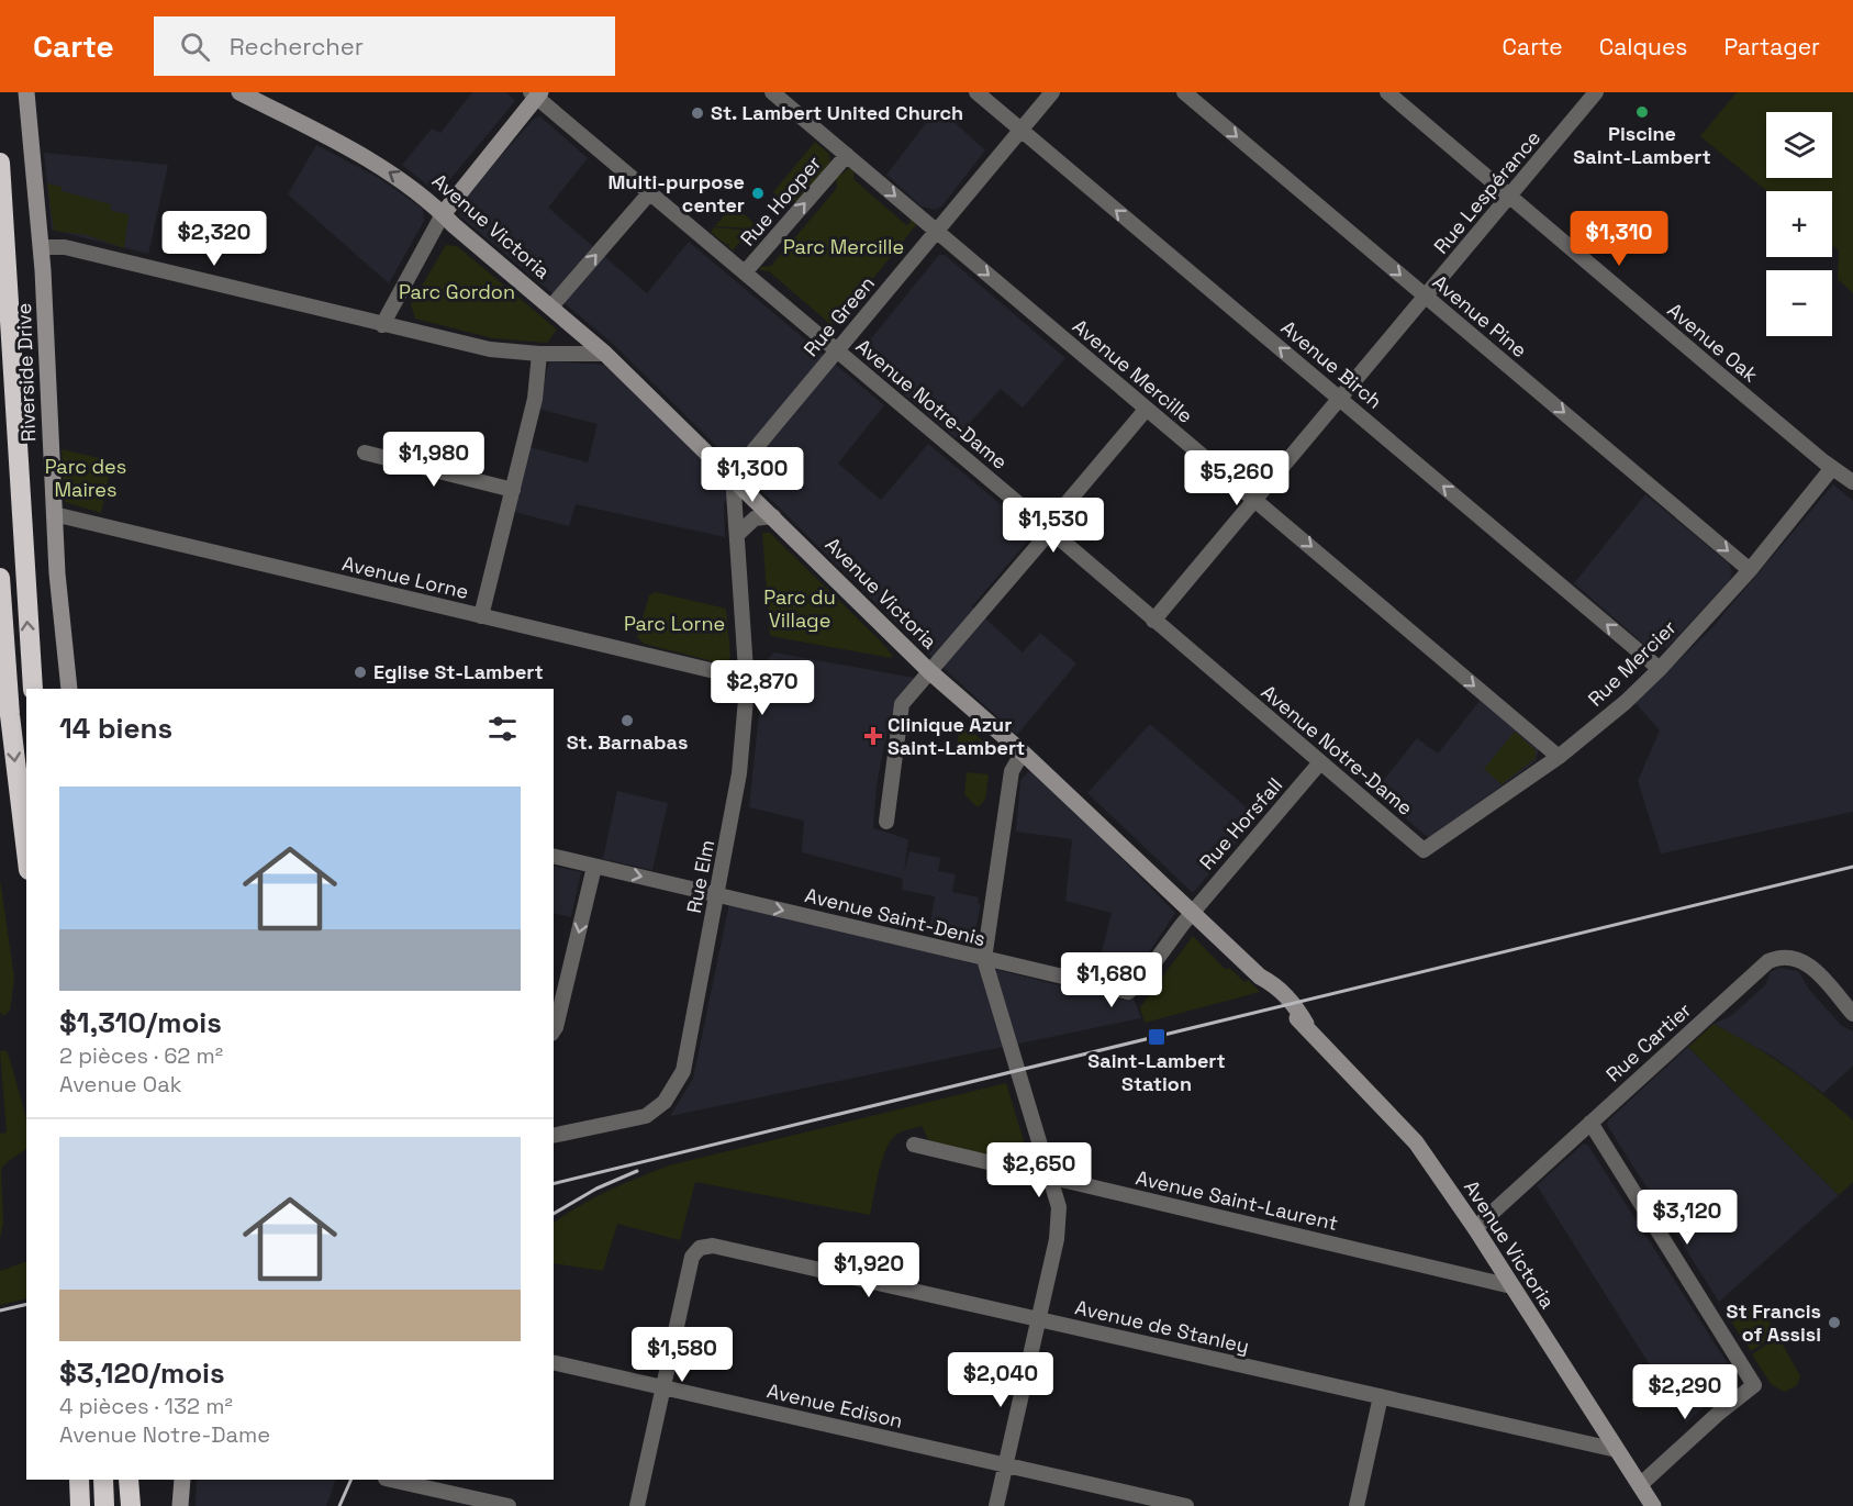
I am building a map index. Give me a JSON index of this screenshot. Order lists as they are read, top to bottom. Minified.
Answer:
{"streets":{"street":["Rue Lespérance","Rue Hooper","Avenue Victoria","Rue Green","Avenue Pine","Avenue Oak","Avenue Birch","Avenue Mercille","Riverside Drive","Avenue Notre-Dame","Avenue Lorne","Rue Mercier","Rue Horsfall","Rue Elm","Avenue Saint-Denis","Rue Cartier","Avenue Saint-Laurent","Avenue de Stanley","Avenue Edison"]},"crossings":[["Rue Lespérance","Avenue Pine"],["Rue Lespérance","Avenue Oak"],["Rue Lespérance","Avenue Birch"],["Rue Lespérance","Avenue Mercille"],["Rue Lespérance","Avenue Notre-Dame"],["Rue Hooper","Avenue Mercille"],["Rue Hooper","Avenue Notre-Dame"],["Avenue Victoria","Rue Green"],["Avenue Victoria","Rue Horsfall"],["Avenue Victoria","Rue Elm"],["Avenue Victoria","Avenue Saint-Denis"],["Avenue Victoria","Rue Cartier"],["Avenue Victoria","Avenue Saint-Laurent"],["Avenue Victoria","Avenue de Stanley"],["Rue Green","Avenue Birch"],["Rue Green","Avenue Mercille"],["Rue Green","Avenue Notre-Dame"],["Rue Green","Rue Elm"],["Avenue Pine","Rue Mercier"],["Avenue Oak","Rue Mercier"],["Avenue Birch","Rue Mercier"],["Avenue Mercille","Rue Mercier"],["Riverside Drive","Avenue Lorne"],["Avenue Notre-Dame","Rue Mercier"],["Avenue Notre-Dame","Rue Horsfall"],["Avenue Lorne","Rue Elm"],["Rue Horsfall","Avenue Saint-Denis"],["Rue Elm","Avenue Saint-Denis"],["Avenue de Stanley","Avenue Edison"]],"one_way":["Rue Hooper","Avenue Pine","Avenue Birch","Avenue Mercille","Avenue Saint-Denis"],"parks":["Parc Mercille","Parc Gordon","Parc des Maires","Parc du Village","Parc Lorne"],"places":{"other":["Piscine Saint-Lambert","St. Lambert United Church","Multi-purpose center","Eglise St-Lambert","St. Barnabas","St Francis of Assisi"],"health":["Clinique Azur Saint-Lambert"],"transit":["Saint-Lambert Station"]},"page":{"header":"Carte","search":"Rechercher","nav":["Carte","Calques","Partager"],"map_buttons":["+","−"],"price":["$2,320","$1,310","$1,980","$1,300","$5,260","$1,530","$2,870","$1,680","$2,650","$3,120","$1,920","$1,580","$2,040","$2,290"],"heading":"14 biens","list":[{"name":"$1,310/mois","note":"2 pièces · 62 m² · Avenue Oak"},{"name":"$3,120/mois","note":"4 pièces · 132 m² · Avenue Notre-Dame"}]}}
